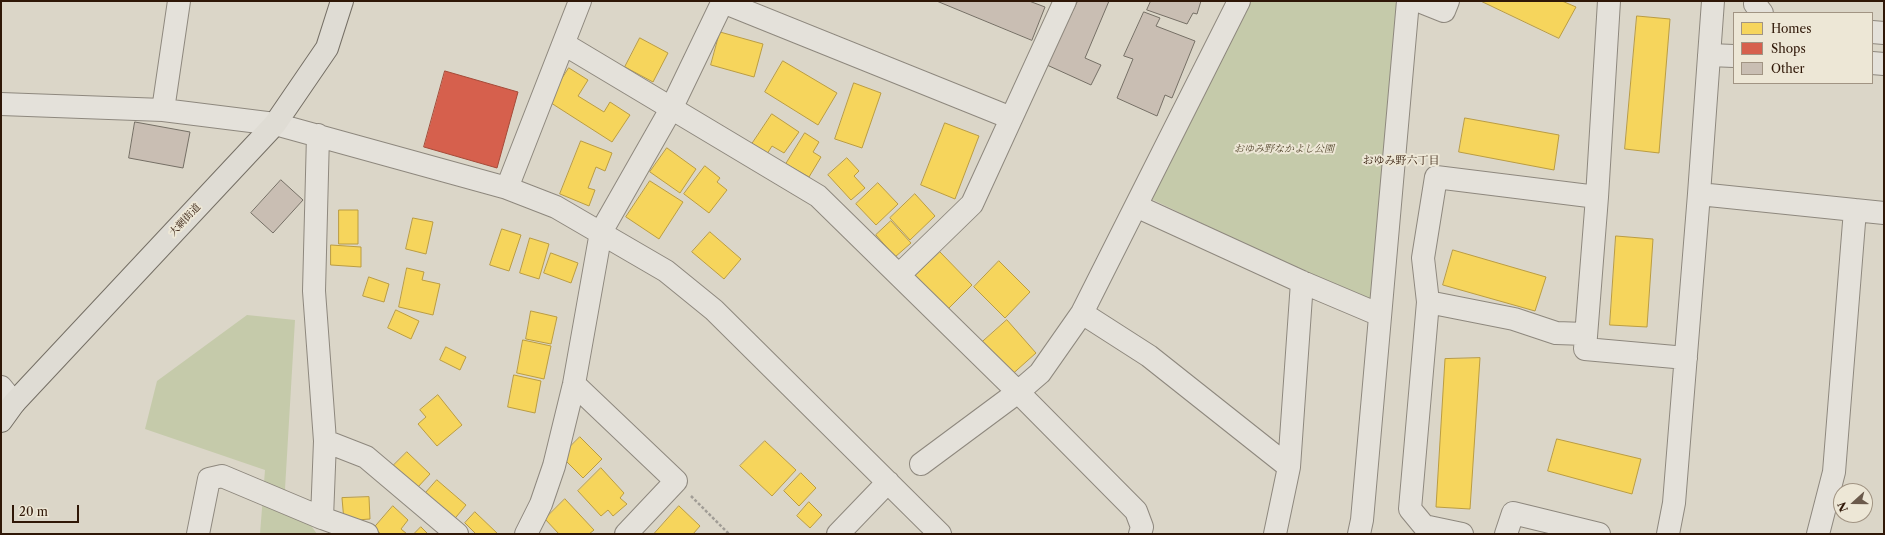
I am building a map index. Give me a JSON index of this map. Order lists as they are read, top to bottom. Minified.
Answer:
{"streets":{"main road":["大網街道"]},"districts":["おゆみ野六丁目"],"parks":["おゆみ野なかよし公園"],"legend":["Homes","Shops","Other"],"scale_bar":"20 m","north":"left"}
